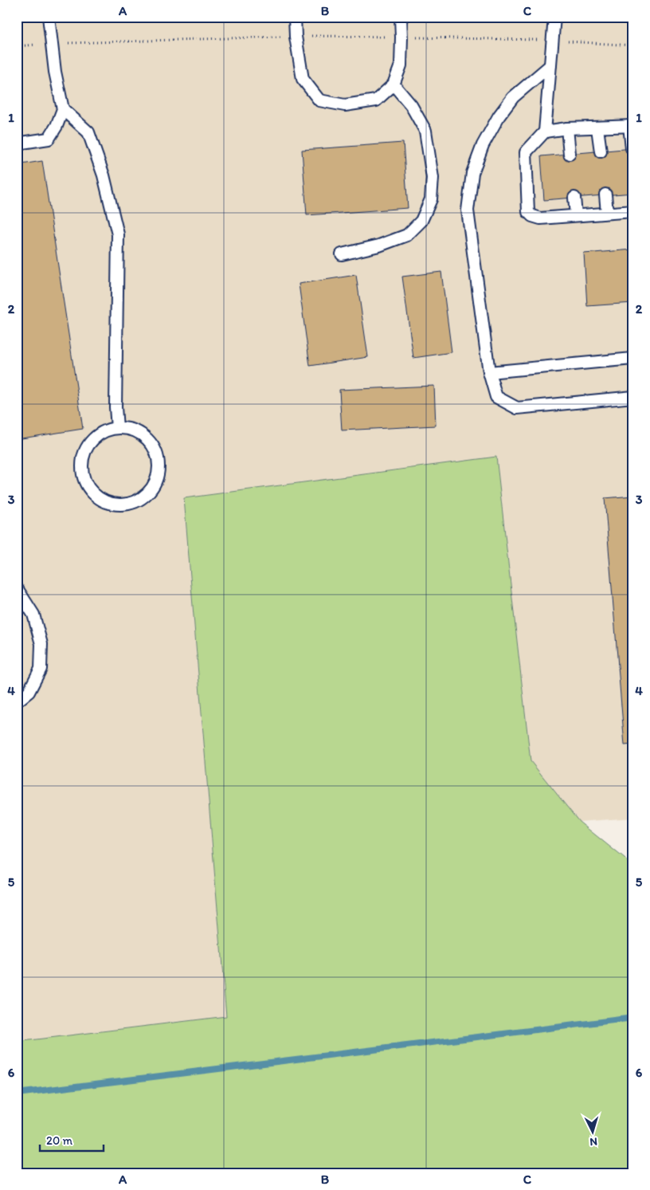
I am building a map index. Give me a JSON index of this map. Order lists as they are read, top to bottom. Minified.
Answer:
{"scale_bar":"20 m","north":"bottom","grid":{"columns":["A","B","C"],"rows":["1","2","3","4","5","6"]}}
